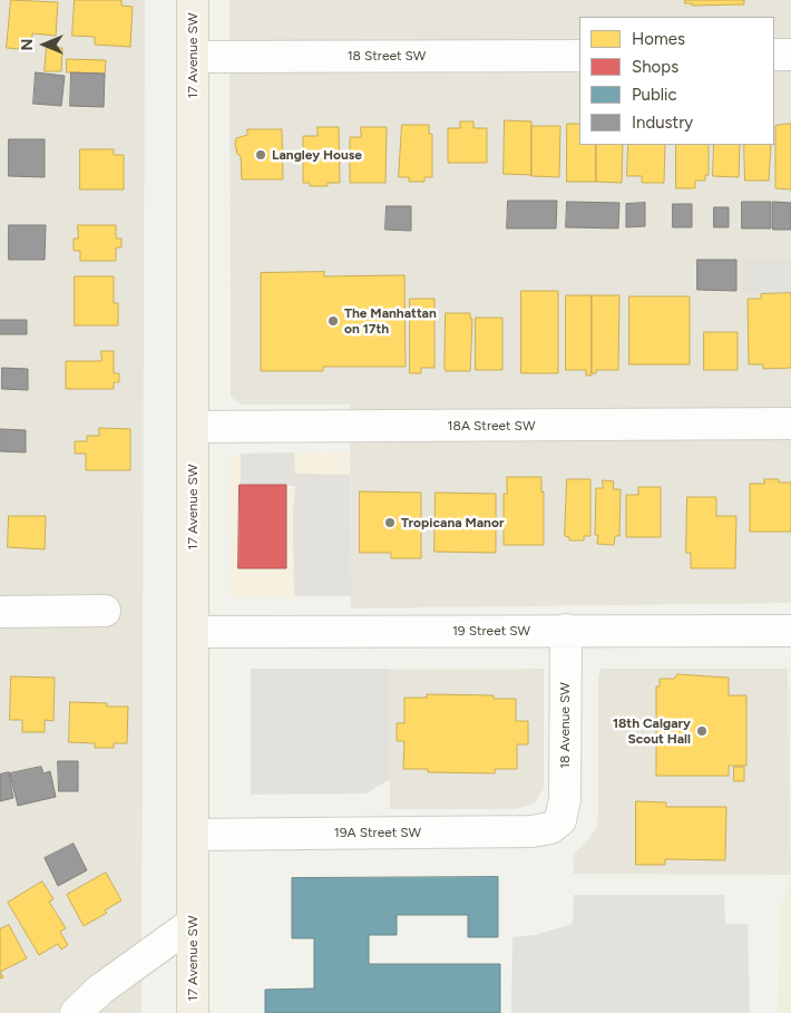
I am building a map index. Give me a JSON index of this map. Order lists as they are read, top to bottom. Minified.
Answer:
{"streets":{"main road":["17 Avenue SW"],"street":["18 Street SW","18A Street SW","19 Street SW","18 Avenue SW","19A Street SW"]},"crossings":[["17 Avenue SW","18 Street SW"],["17 Avenue SW","18A Street SW"],["17 Avenue SW","19 Street SW"],["17 Avenue SW","19A Street SW"],["19 Street SW","18 Avenue SW"],["18 Avenue SW","19A Street SW"]],"places":["Langley House","The Manhattan on 17th","Tropicana Manor","18th Calgary Scout Hall"],"legend":["Homes","Shops","Public","Industry"],"north":"left"}
